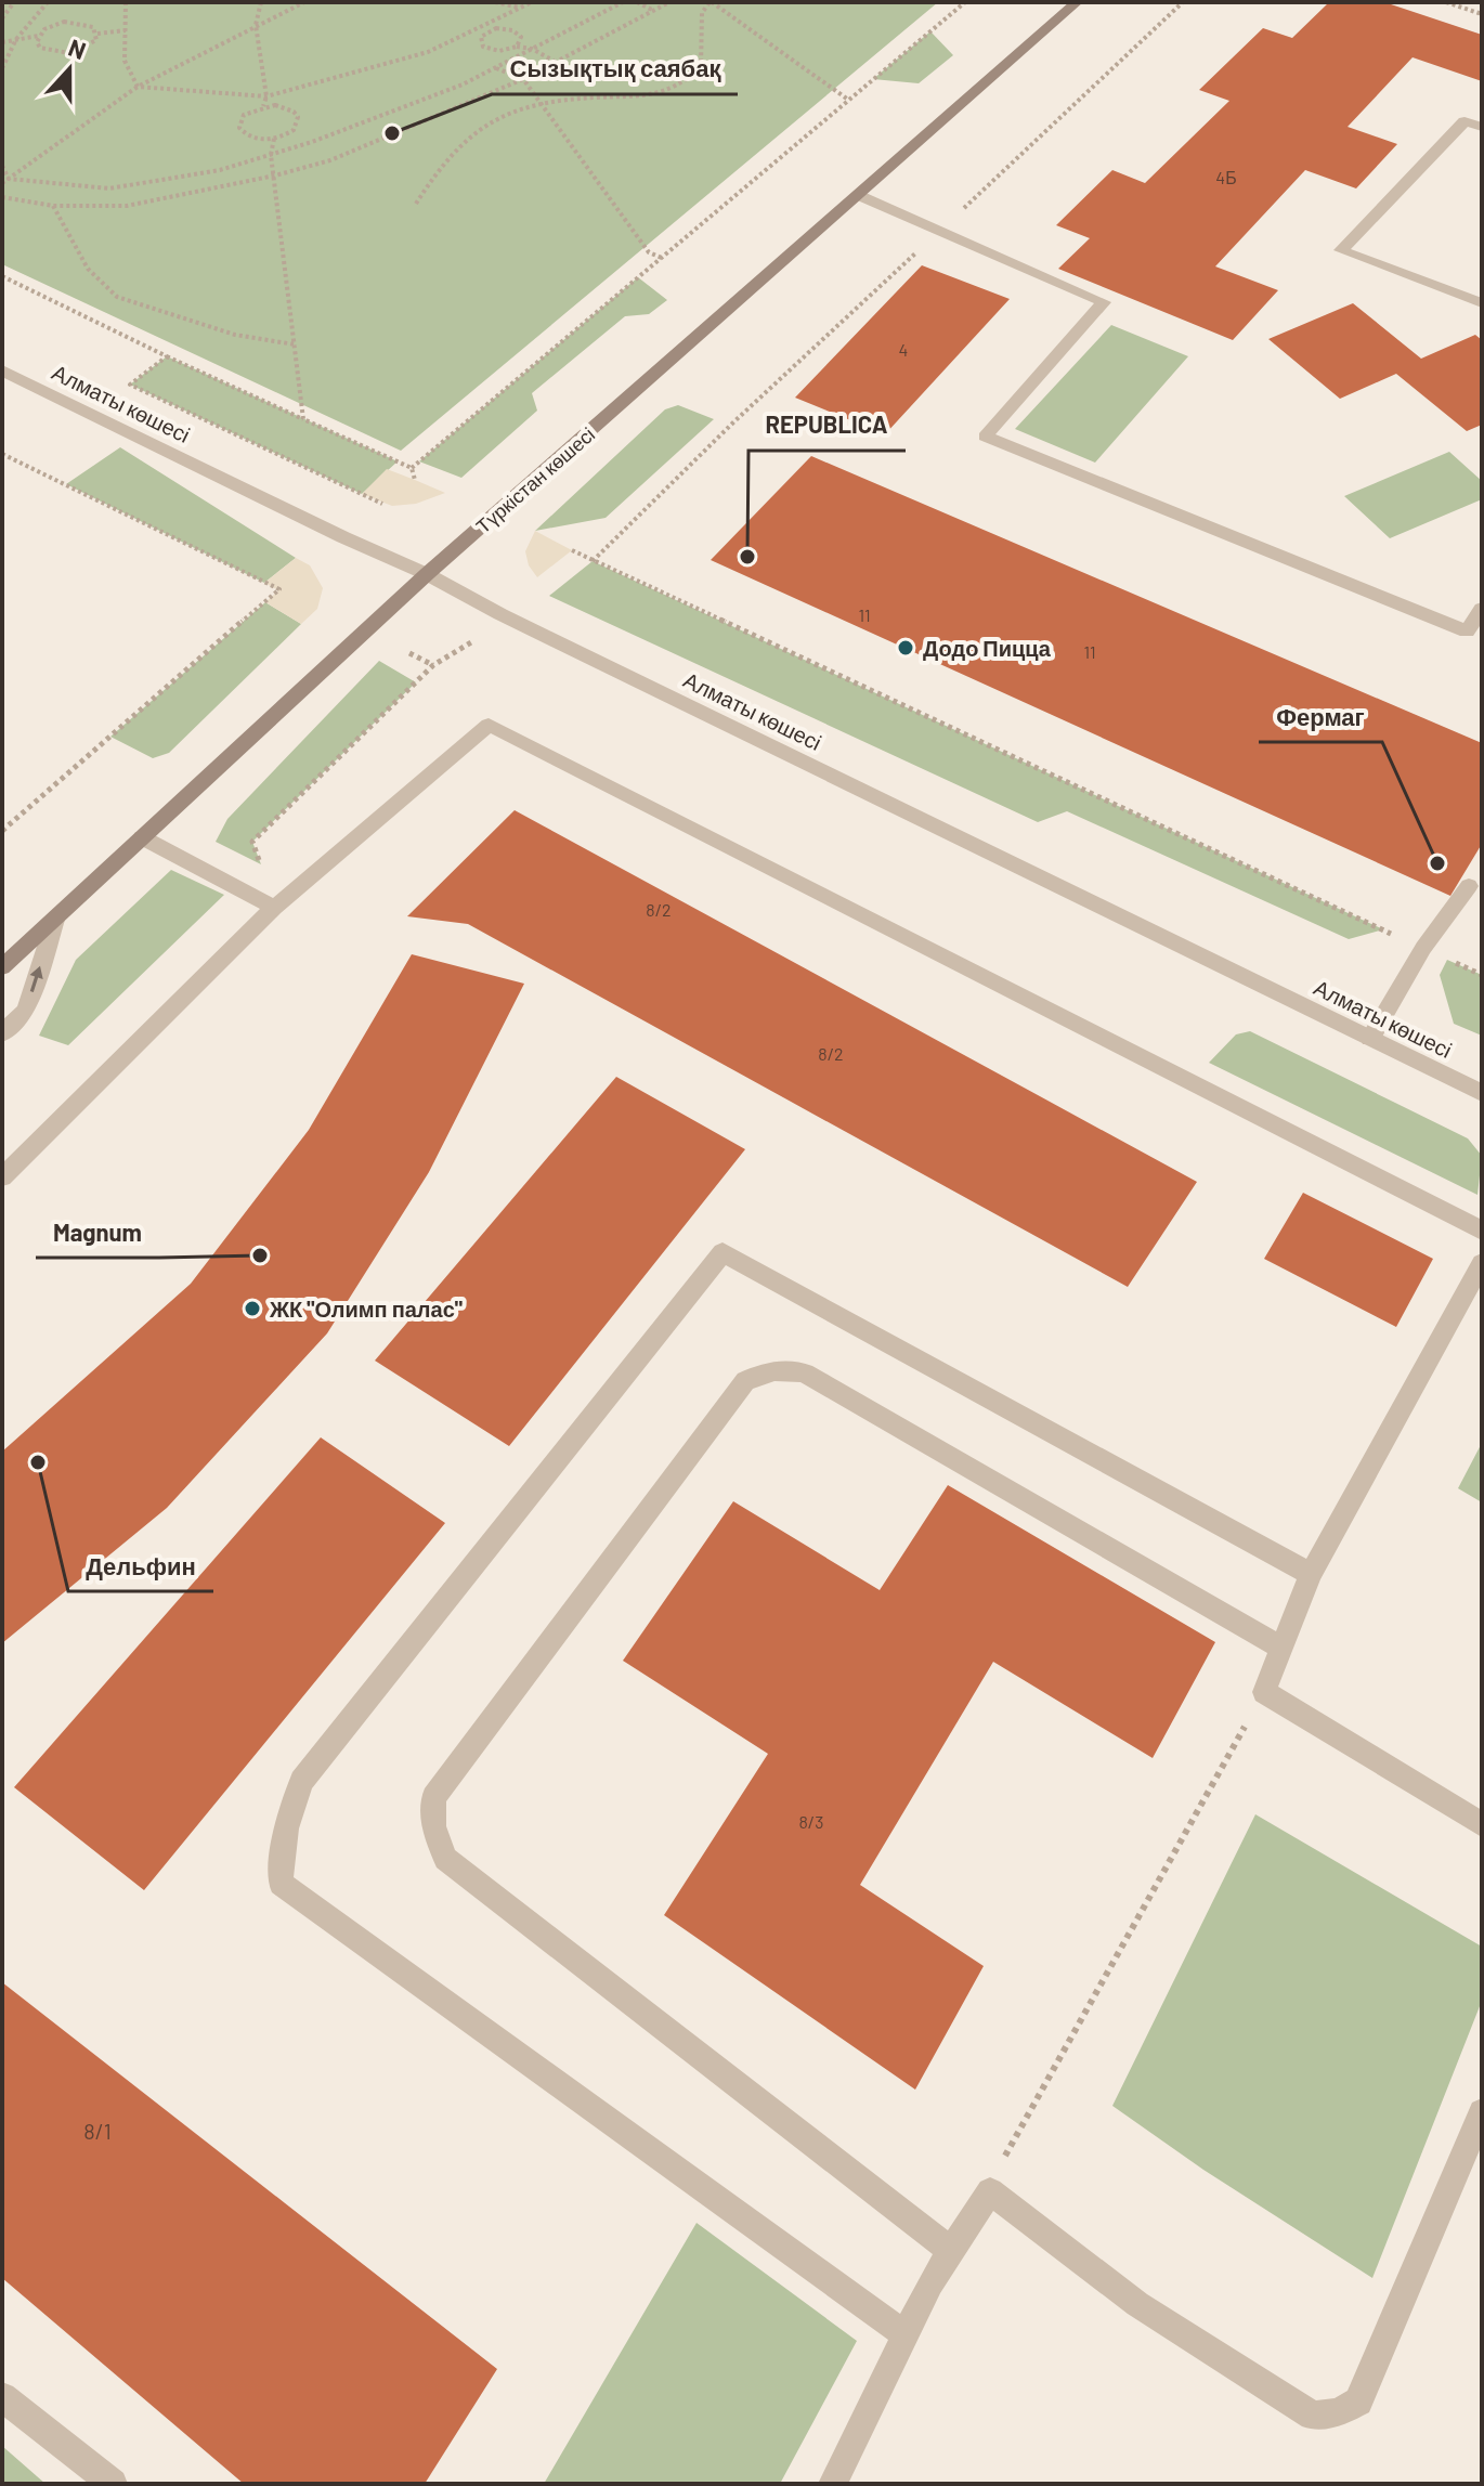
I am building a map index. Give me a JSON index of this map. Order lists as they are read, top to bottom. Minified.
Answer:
{"streets":{"main road":["Түркістан көшесі"],"street":["Алматы көшесі"]},"crossings":[["Алматы көшесі","Түркістан көшесі"]],"places":["Сызықтық саябақ","REPUBLICA","Додо Пицца","Фермаг","Magnum","ЖК \"Олимп палас\"","Дельфин"],"house_numbers":["4Б","4","11","11","8/2","8/2","8/3","8/1"],"north":"top"}
